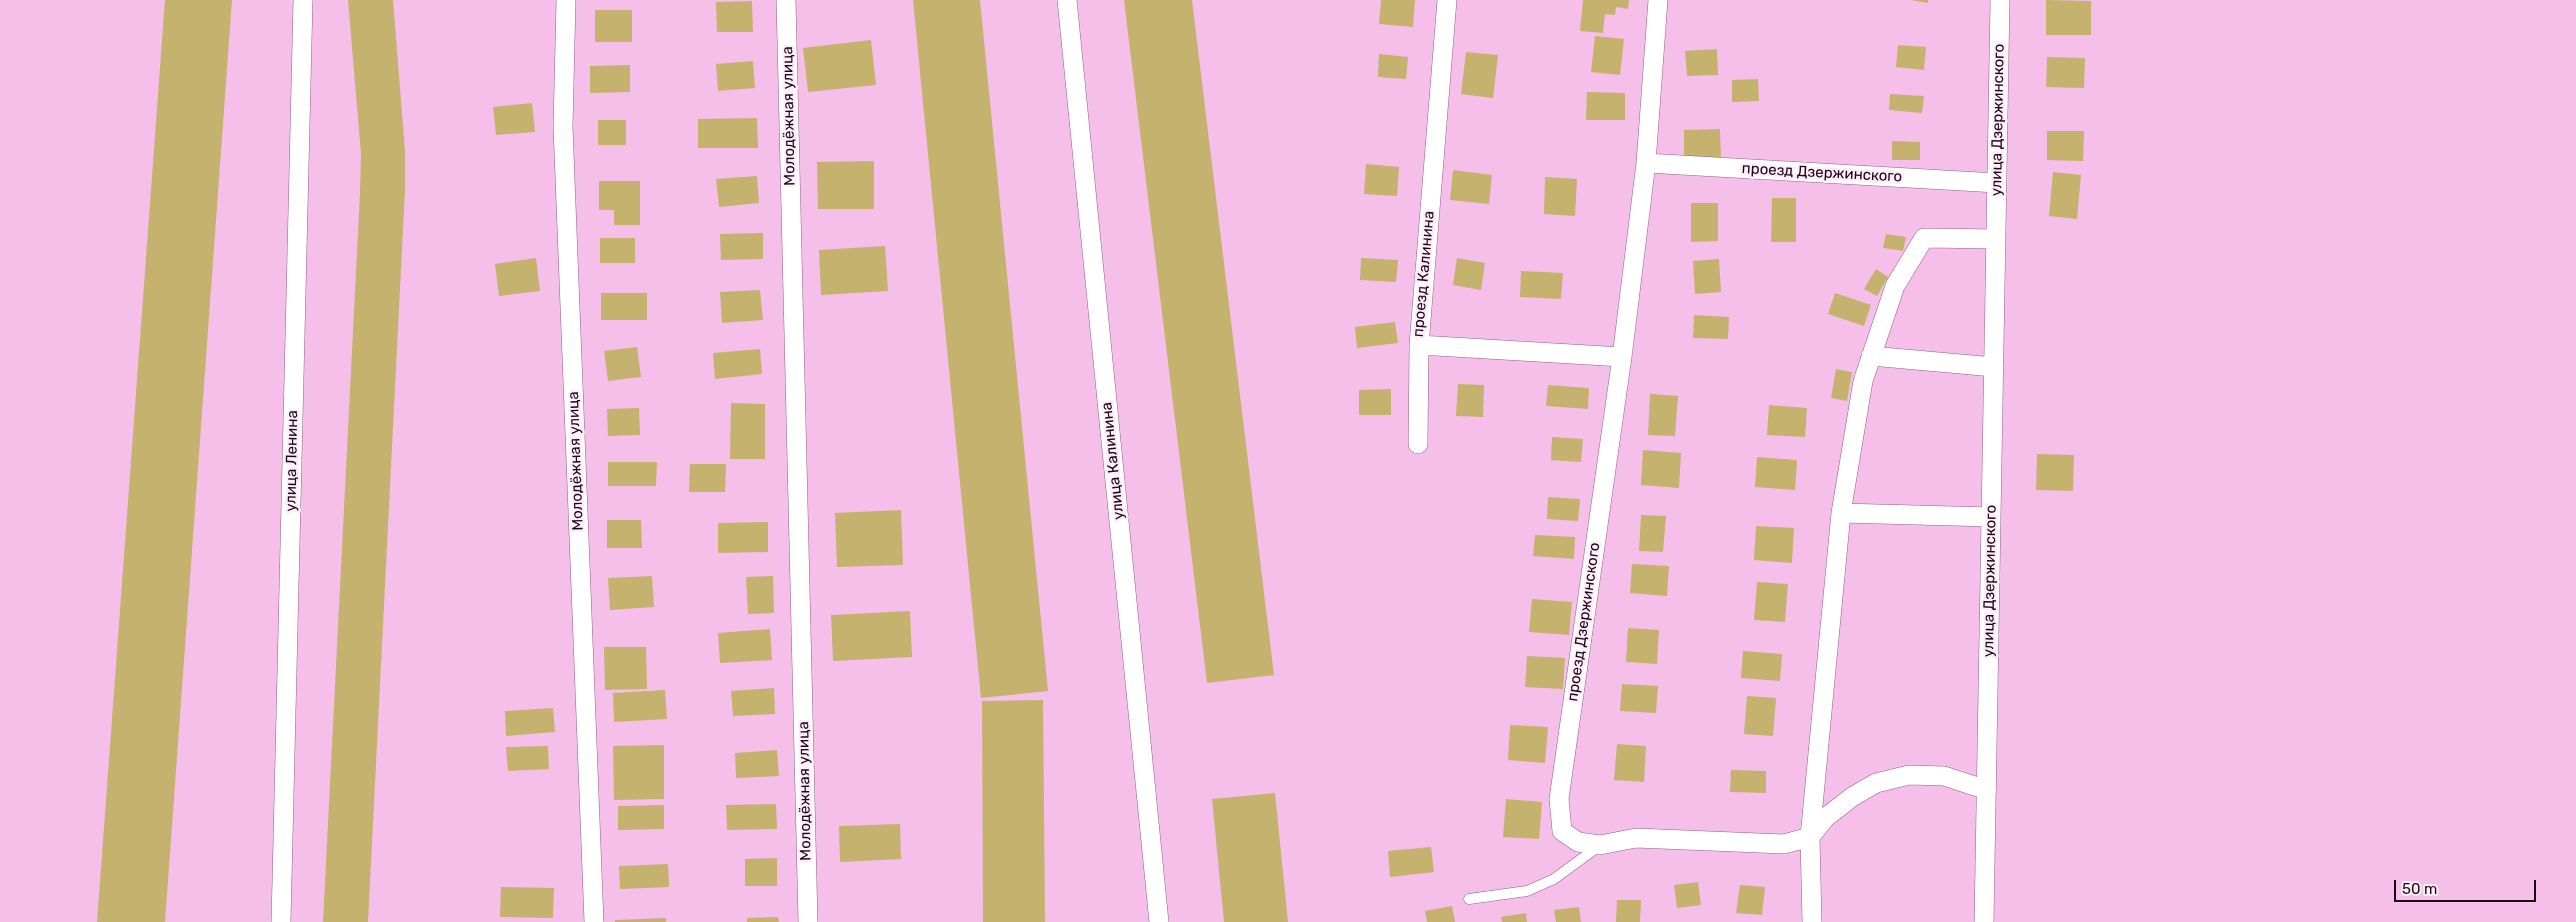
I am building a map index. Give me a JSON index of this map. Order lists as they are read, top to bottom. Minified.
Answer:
{"streets":{"street":["Молодёжная улица","улица Дзержинского","проезд Дзержинского","проезд Калинина","улица Ленина","улица Калинина"]},"crossings":[["улица Дзержинского","проезд Дзержинского"],["проезд Дзержинского","проезд Калинина"]],"scale_bar":"50 m"}
